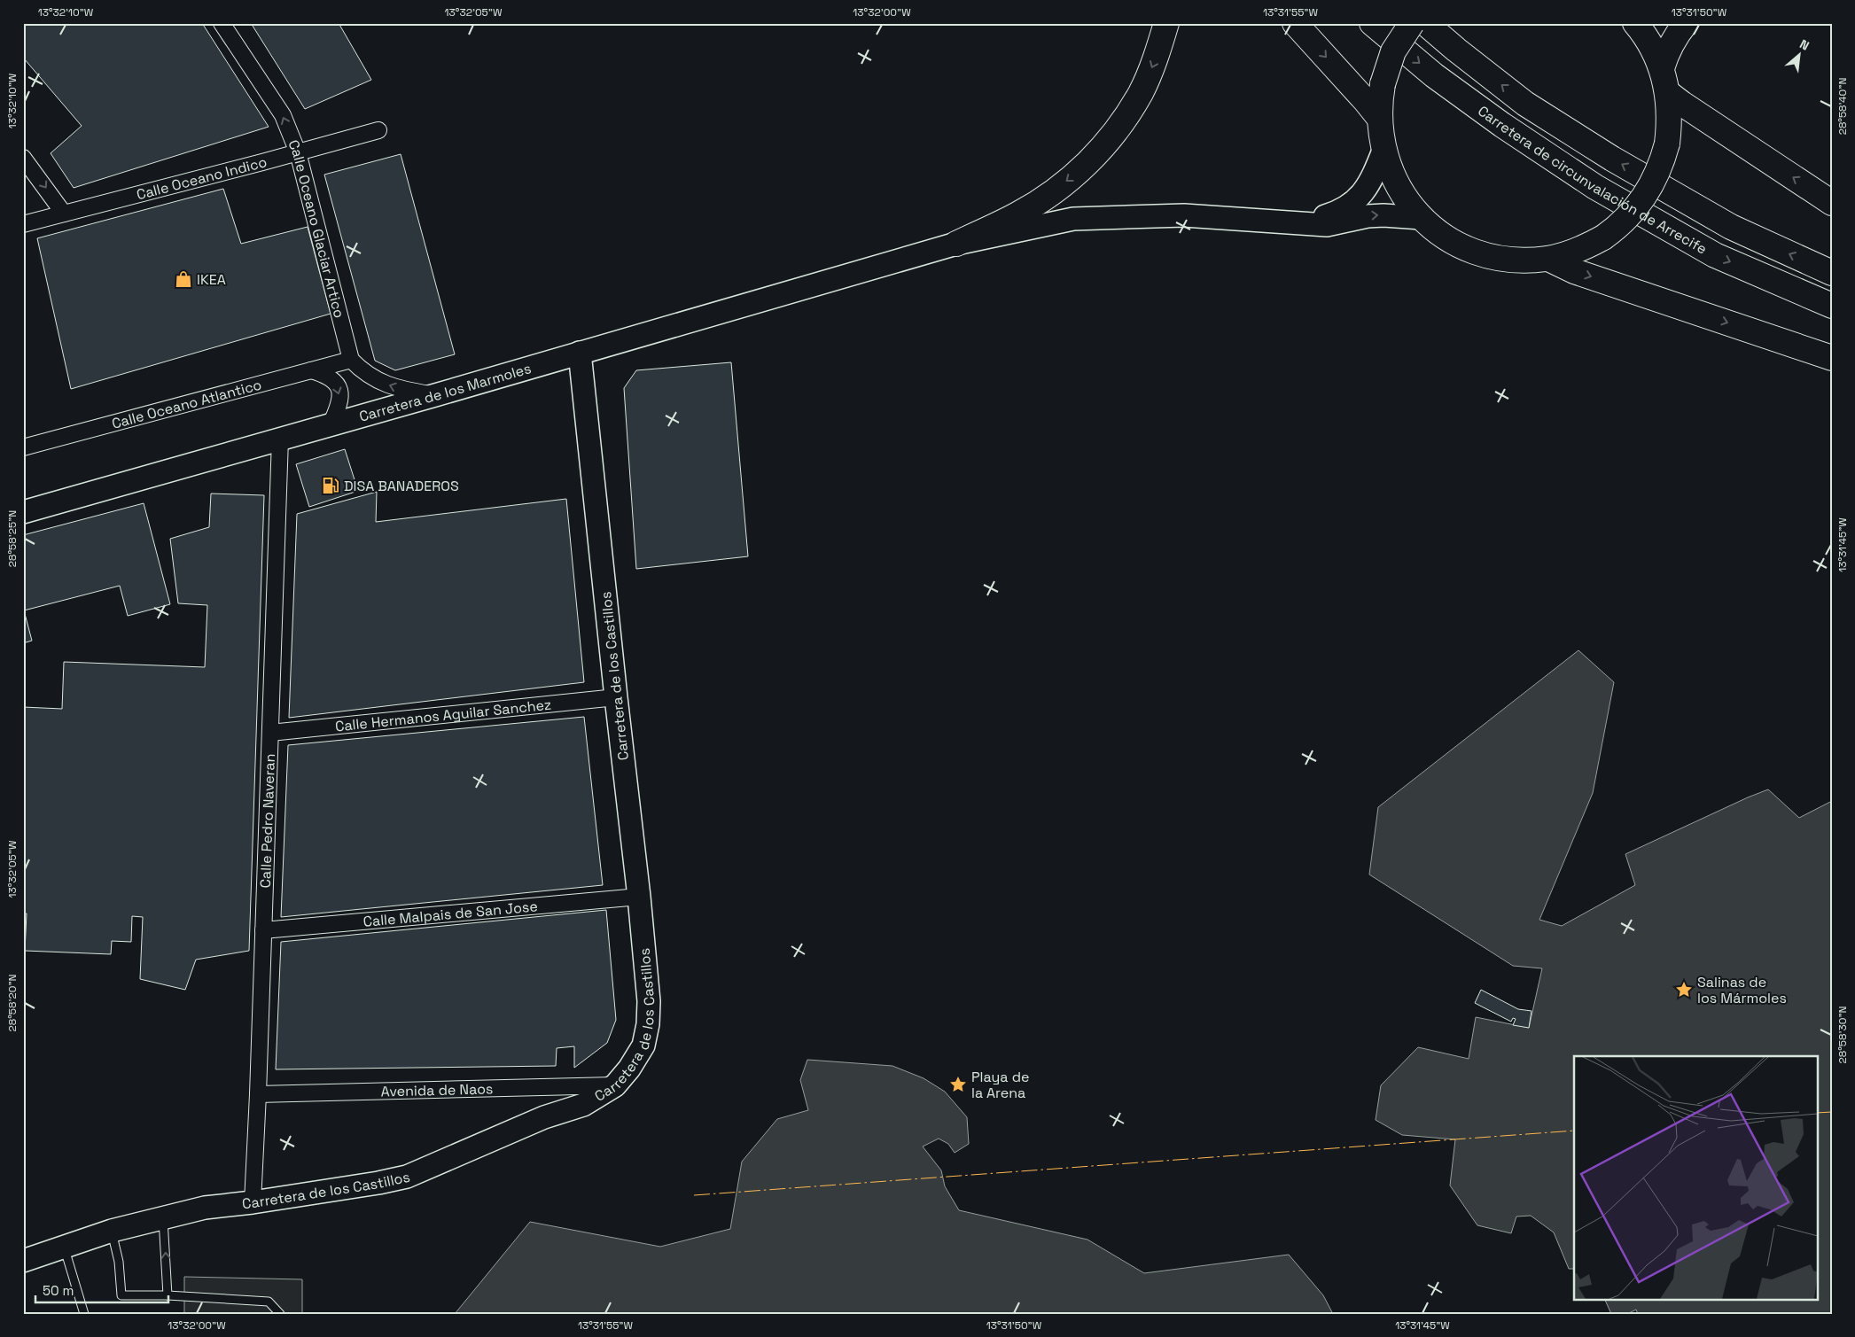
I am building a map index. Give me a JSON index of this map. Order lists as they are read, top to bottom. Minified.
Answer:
{"streets":{"main road":["Carretera de circunvalación de Arrecife","Carretera de los Marmoles","Carretera de los Castillos"],"street":["Calle Oceano Indico","Calle Oceano Glaciar Artico","Calle Oceano Atlantico","Calle Hermanos Aguilar Sanchez","Calle Pedro Naveran","Calle Malpais de San Jose","Avenida de Naos"]},"crossings":[["Calle Oceano Indico","Calle Oceano Glaciar Artico"],["Calle Oceano Glaciar Artico","Calle Oceano Atlantico"],["Carretera de los Marmoles","Carretera de los Castillos"],["Carretera de los Marmoles","Calle Pedro Naveran"],["Carretera de los Castillos","Calle Hermanos Aguilar Sanchez"],["Carretera de los Castillos","Calle Pedro Naveran"],["Carretera de los Castillos","Calle Malpais de San Jose"],["Carretera de los Castillos","Avenida de Naos"],["Calle Hermanos Aguilar Sanchez","Calle Pedro Naveran"],["Calle Pedro Naveran","Calle Malpais de San Jose"],["Calle Pedro Naveran","Avenida de Naos"]],"one_way":["Calle Oceano Glaciar Artico"],"places":{"shop":["IKEA"],"fuel station":["DISA BANADEROS"],"place":["Salinas de los Mármoles","Playa de la Arena"]},"scale_bar":"50 m","north":"top right","coordinates":["13°32'10\"W","13°32'05\"W","13°32'00\"W","13°31'55\"W","13°31'50\"W","28°58'40\"N","28°58'25\"N","13°31'45\"W","28°58'20\"N","28°58'30\"N"]}
